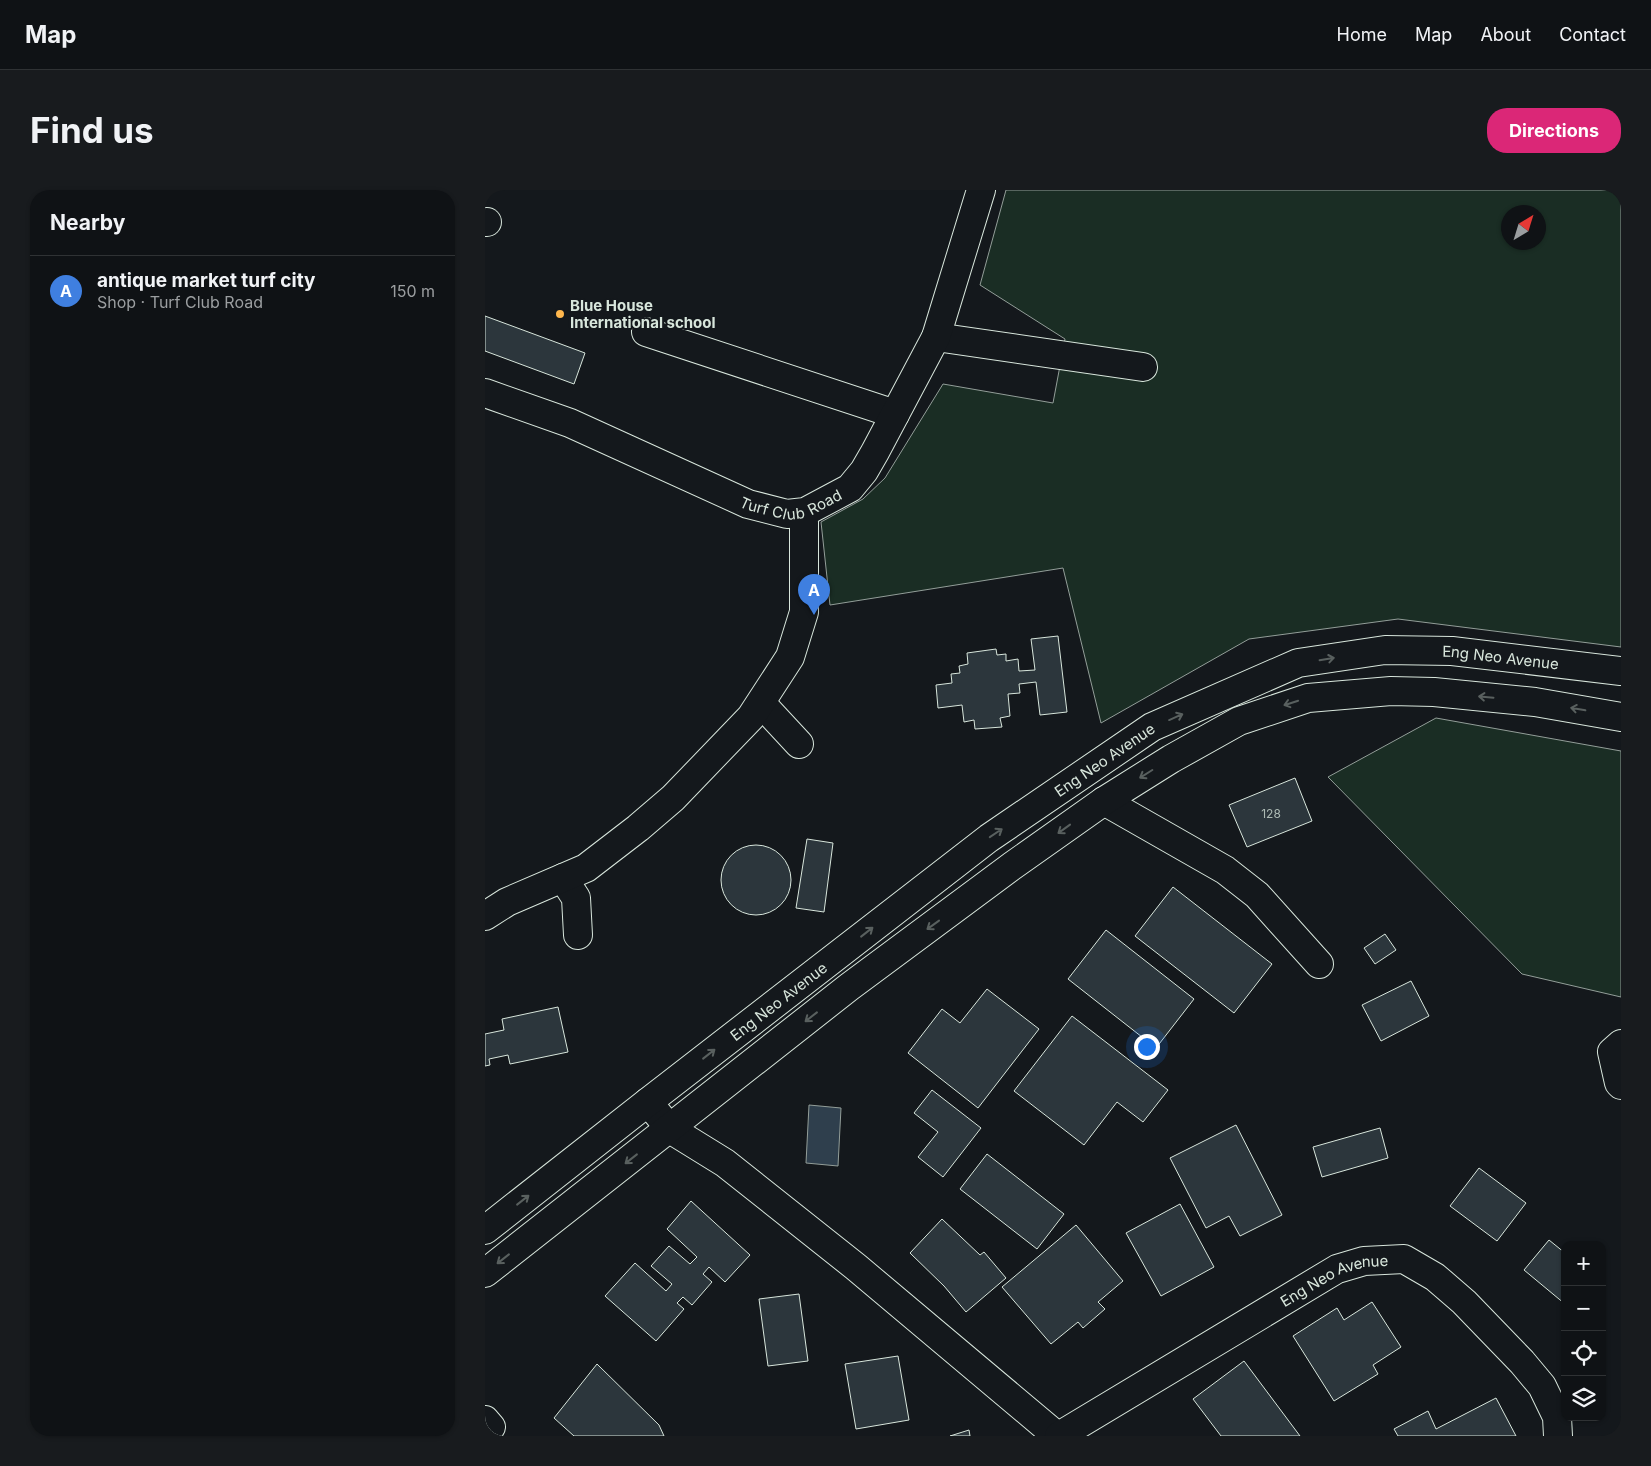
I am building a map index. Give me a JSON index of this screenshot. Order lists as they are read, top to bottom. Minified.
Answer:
{"streets":{"street":["Turf Club Road","Eng Neo Avenue"]},"places":["Blue House International school"],"house_numbers":["128"],"north":"top right","page":{"header":"Map","nav":["Home","Map","About","Contact"],"buttons":"Directions","title":"Find us","heading":"Nearby","list":[{"mark":"A","name":"antique market turf city","note":"Shop · Turf Club Road","value":"150 m"}],"pins":"A","map_buttons":["+","−"]}}
